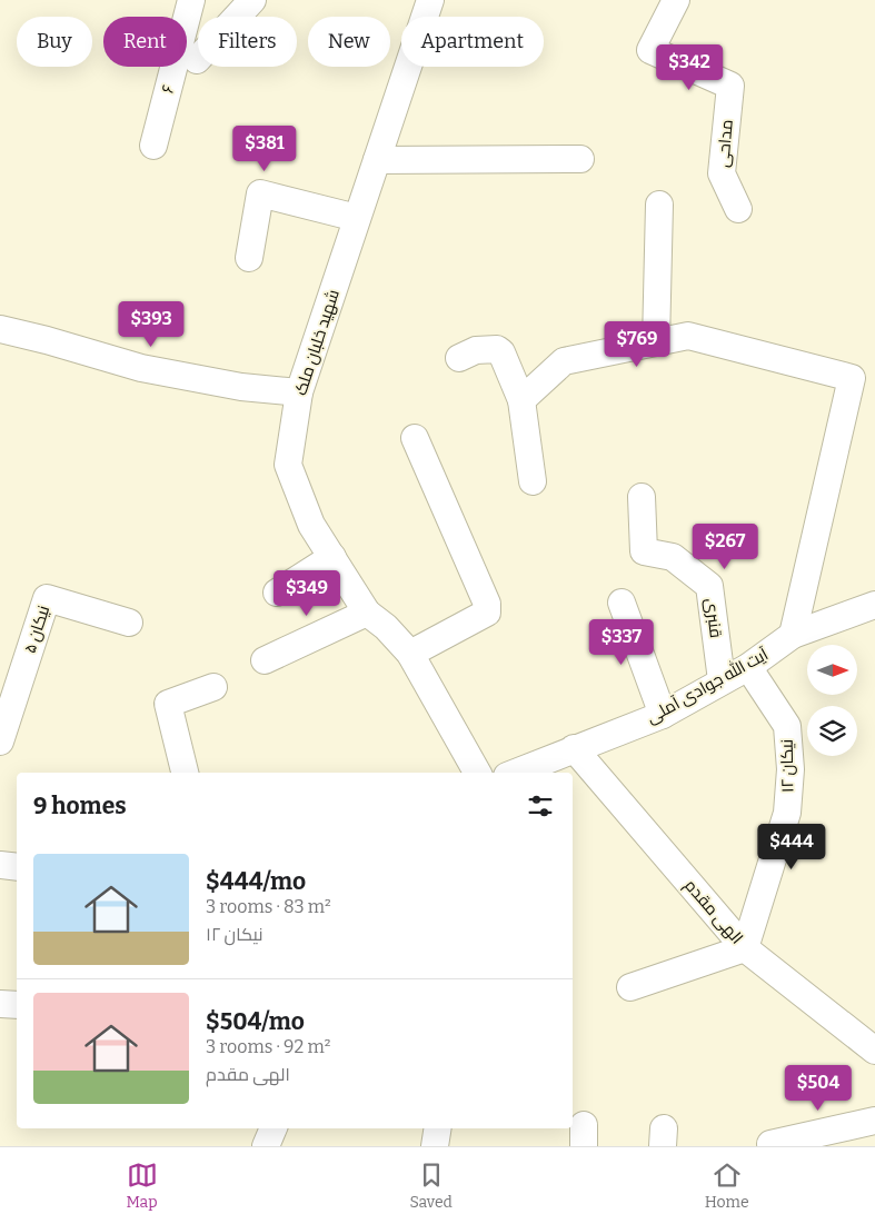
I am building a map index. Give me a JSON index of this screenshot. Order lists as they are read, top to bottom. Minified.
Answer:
{"streets":{"street":["۶","مداحی","شهید خلبان ملک","قنبری","نیکان ۵","آیت الله جوادی آملی","نیکان ۱۲","الهی مقدم"]},"crossings":[["قنبری","آیت الله جوادی آملی"],["آیت الله جوادی آملی","نیکان ۱۲"],["آیت الله جوادی آملی","الهی مقدم"],["نیکان ۱۲","الهی مقدم"]],"north":"right","page":{"chip":["Buy","Rent","Filters","New","Apartment"],"price":["$342","$381","$393","$769","$267","$349","$337","$444","$504"],"heading":"9 homes","list":[{"name":"$444/mo","note":"3 rooms · 83 m² · نیکان ۱۲"},{"name":"$504/mo","note":"3 rooms · 92 m² · الهی مقدم"}],"tabs":["Map","Saved","Home"]}}
